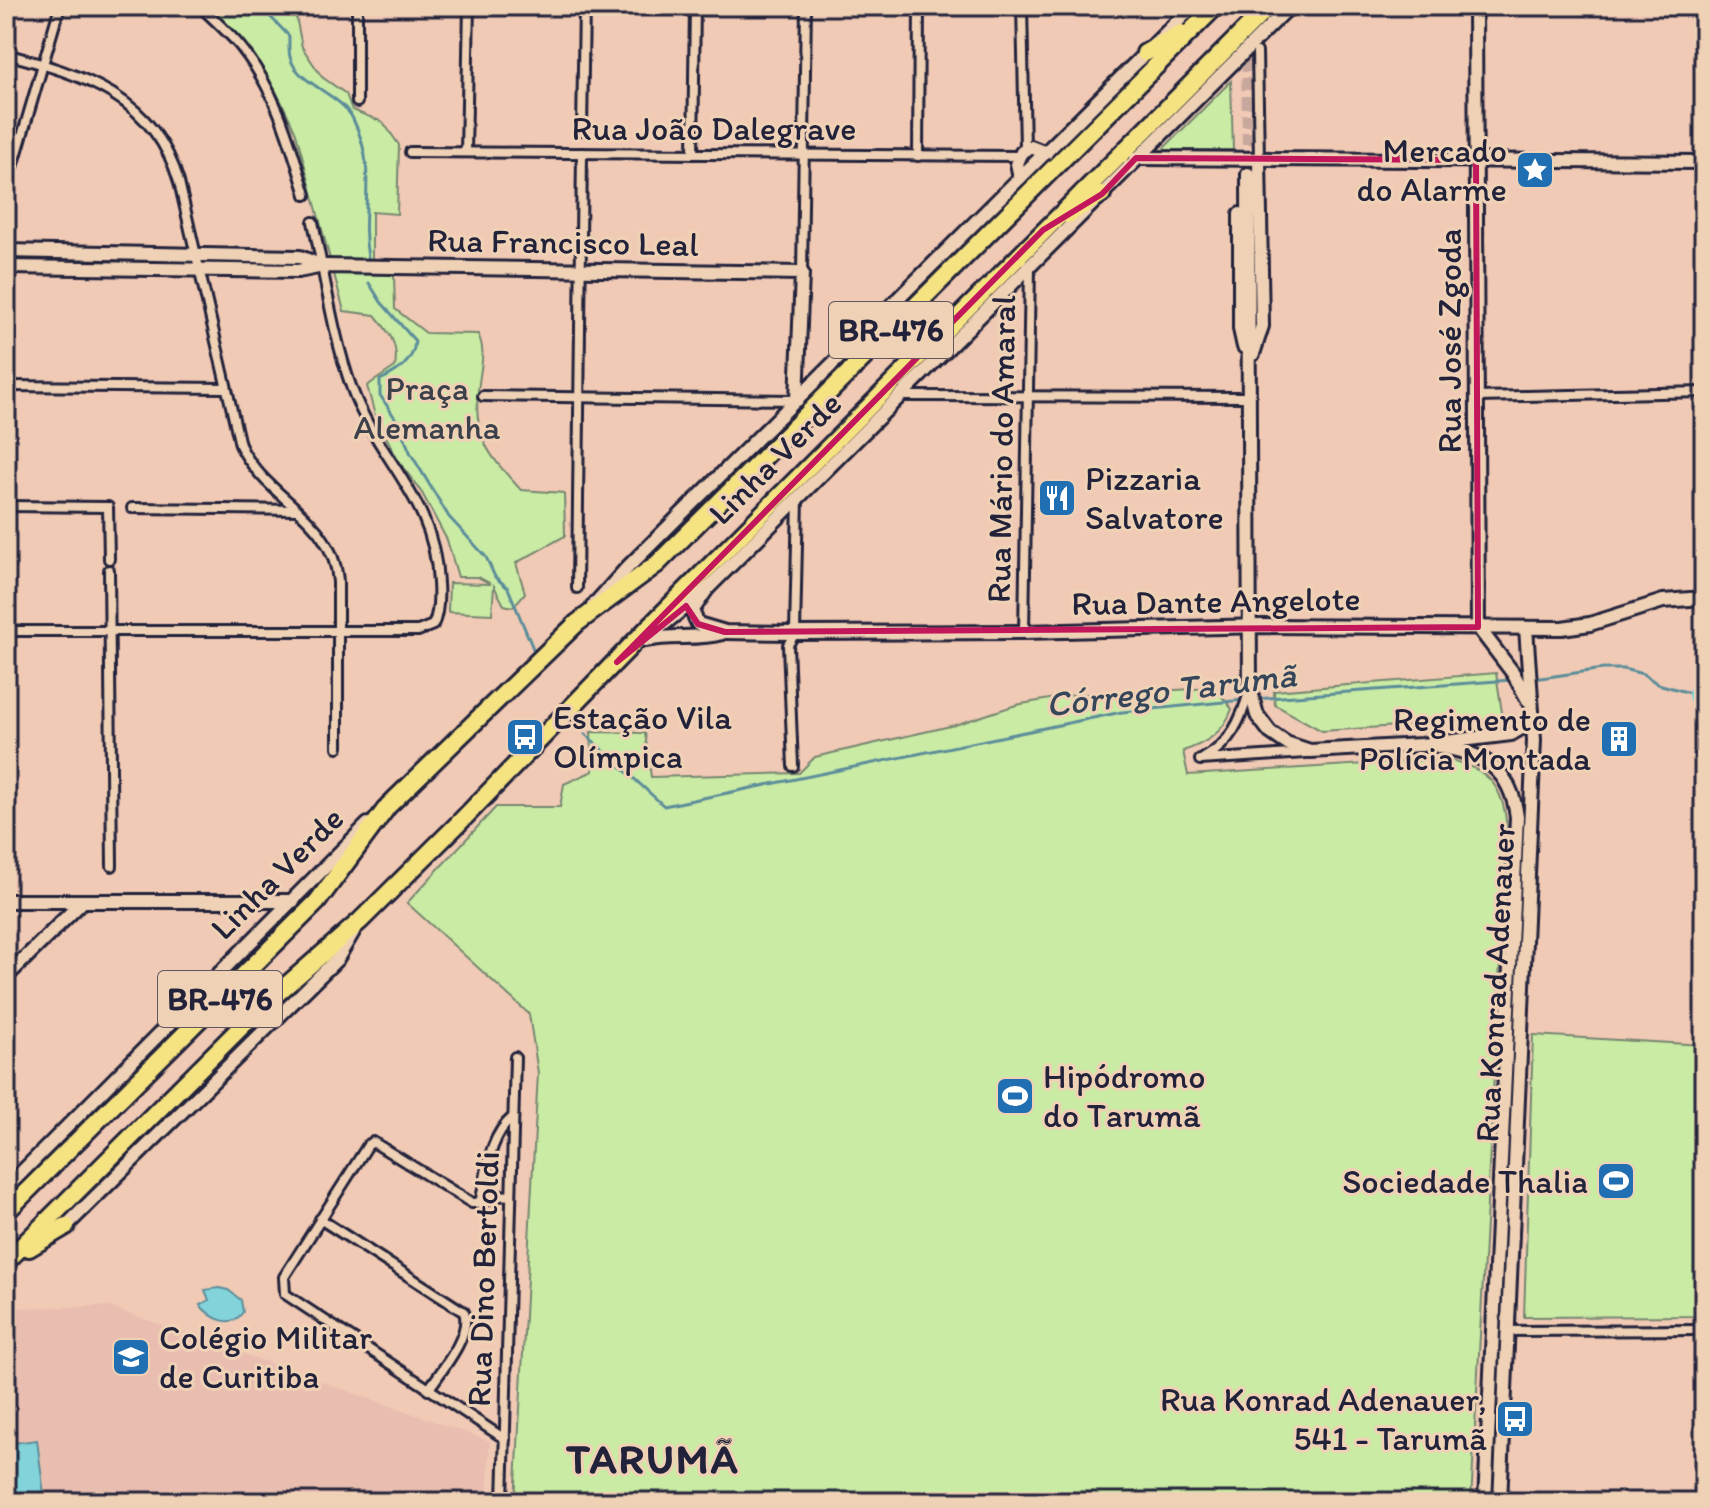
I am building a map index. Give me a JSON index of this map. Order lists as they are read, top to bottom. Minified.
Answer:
{"streets":{"highway":["BR-476","Linha Verde"],"main road":["Rua Francisco Leal","Rua José Zgoda","Rua Dante Angelote","Rua Konrad Adenauer"],"street":["Rua João Dalegrave","Rua Mário do Amaral","Rua Dino Bertoldi"]},"crossings":[["Rua José Zgoda","Rua Dante Angelote"],["Rua José Zgoda","Rua Konrad Adenauer"],["Rua Mário do Amaral","Rua Dante Angelote"],["Rua Dante Angelote","Rua Konrad Adenauer"]],"districts":["TARUMÃ"],"water":["Córrego Tarumã"],"parks":["Praça Alemanha"],"places":{"place":["Mercado do Alarme"],"restaurant":["Pizzaria Salvatore"],"bus stop":["Estação Vila Olímpica","Rua Konrad Adenauer, 541 - Tarumã"],"building":["Regimento de Polícia Montada"],"sports":["Hipódromo do Tarumã","Sociedade Thalia"],"school or university":["Colégio Militar de Curitiba"]}}
